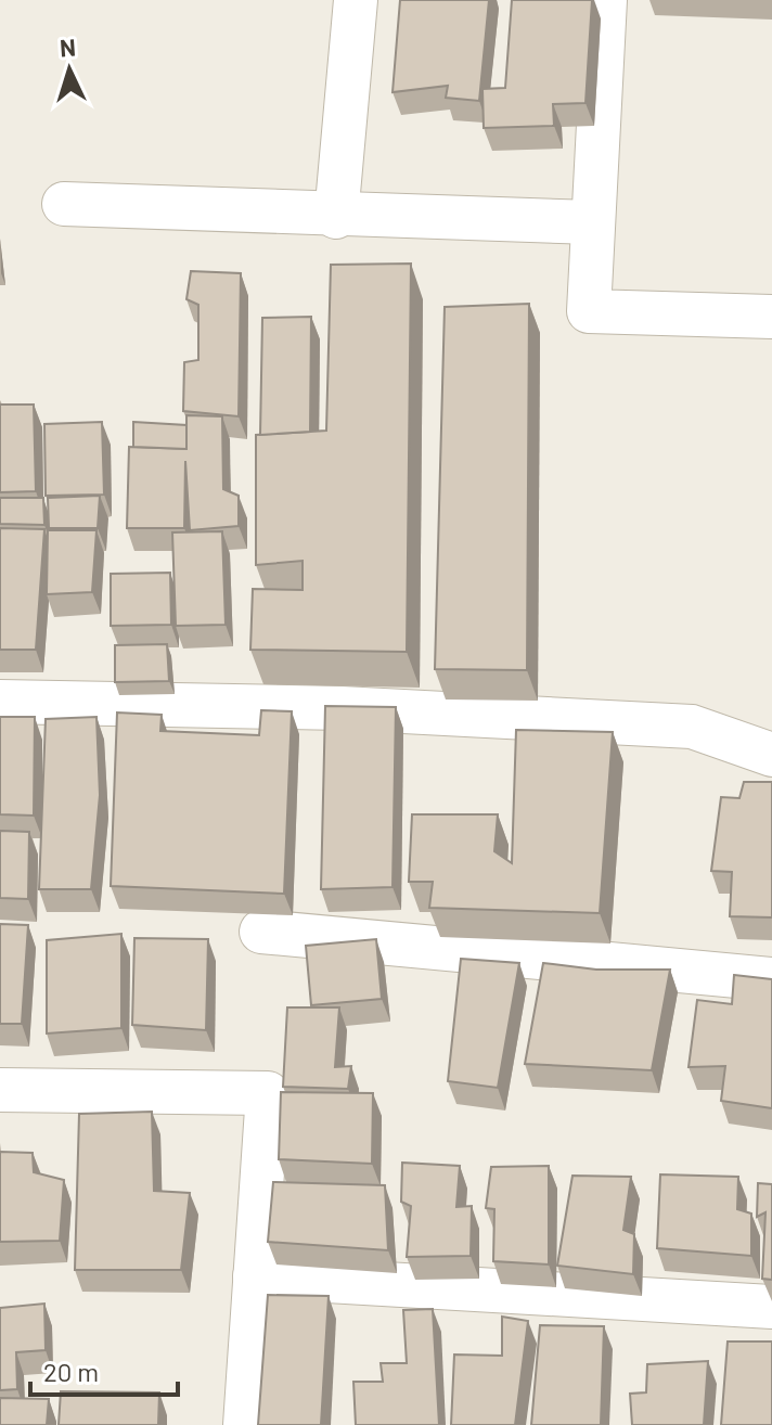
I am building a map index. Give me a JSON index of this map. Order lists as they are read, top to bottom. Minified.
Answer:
{"scale_bar":"20 m","north":"top"}
